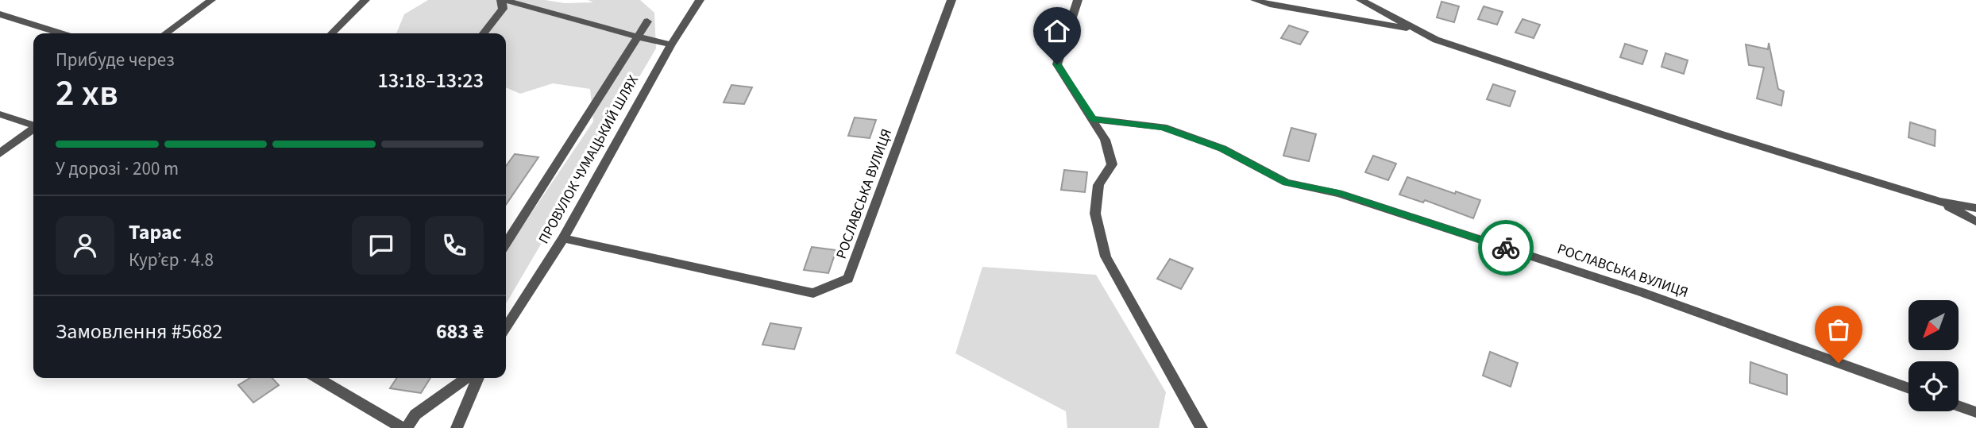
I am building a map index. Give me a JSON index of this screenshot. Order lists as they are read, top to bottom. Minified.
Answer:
{"streets":{"street":["ПРОВУЛОК ЧУМАЦЬКИЙ ШЛЯХ","РОСЛАВСЬКА ВУЛИЦЯ"]},"crossings":[["ПРОВУЛОК ЧУМАЦЬКИЙ ШЛЯХ","РОСЛАВСЬКА ВУЛИЦЯ"]],"north":"bottom left","page":{"heading":["2 хв","Прибуде через","13:18–13:23"],"panel":["Тарас","Кур’єр · 4.8","Замовлення #5682","683 ₴"],"bar":"У дорозі · 200 m"}}
